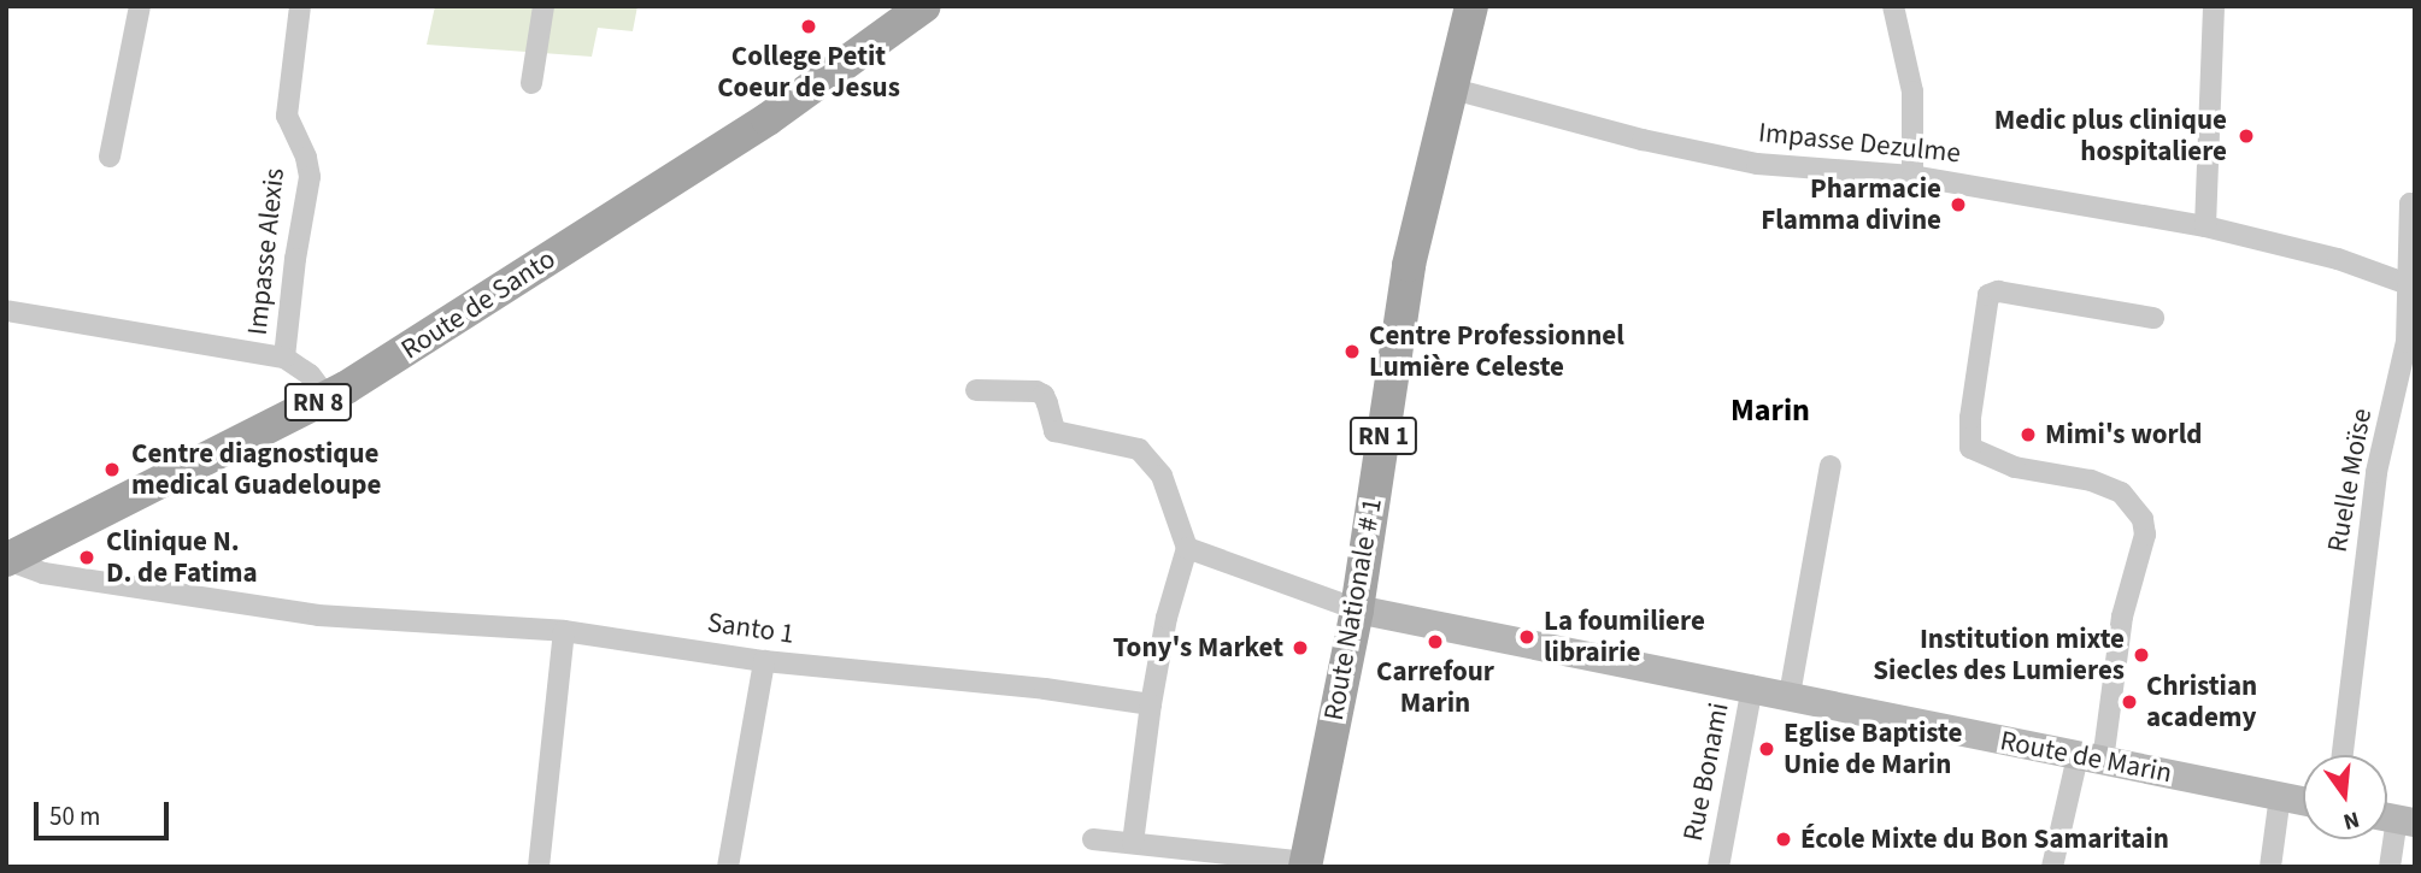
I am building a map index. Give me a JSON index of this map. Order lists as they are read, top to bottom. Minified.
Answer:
{"streets":{"main road":["Route de Santo","RN 8","RN 1","Route Nationale # 1","Route de Marin"],"street":["Impasse Dezulme","Impasse Alexis","Ruelle Moïse","Santo 1","Rue Bonami"]},"crossings":[["Impasse Dezulme","Ruelle Moïse"],["Impasse Dezulme","Route Nationale # 1"],["Impasse Alexis","Route de Santo"],["Route de Santo","Santo 1"],["Route Nationale # 1","Route de Marin"],["Route de Marin","Rue Bonami"]],"districts":["Marin"],"places":["College Petit Coeur de Jesus","Medic plus clinique hospitaliere","Pharmacie Flamma divine","Centre Professionnel Lumière Celeste","Mimi's world","Centre diagnostique medical Guadeloupe","Clinique N. D. de Fatima","La foumiliere librairie","Carrefour Marin","Tony's Market","Institution mixte Siecles des Lumieres","Christian academy","Eglise Baptiste Unie de Marin","École Mixte du Bon Samaritain"],"scale_bar":"50 m","north":"bottom"}
